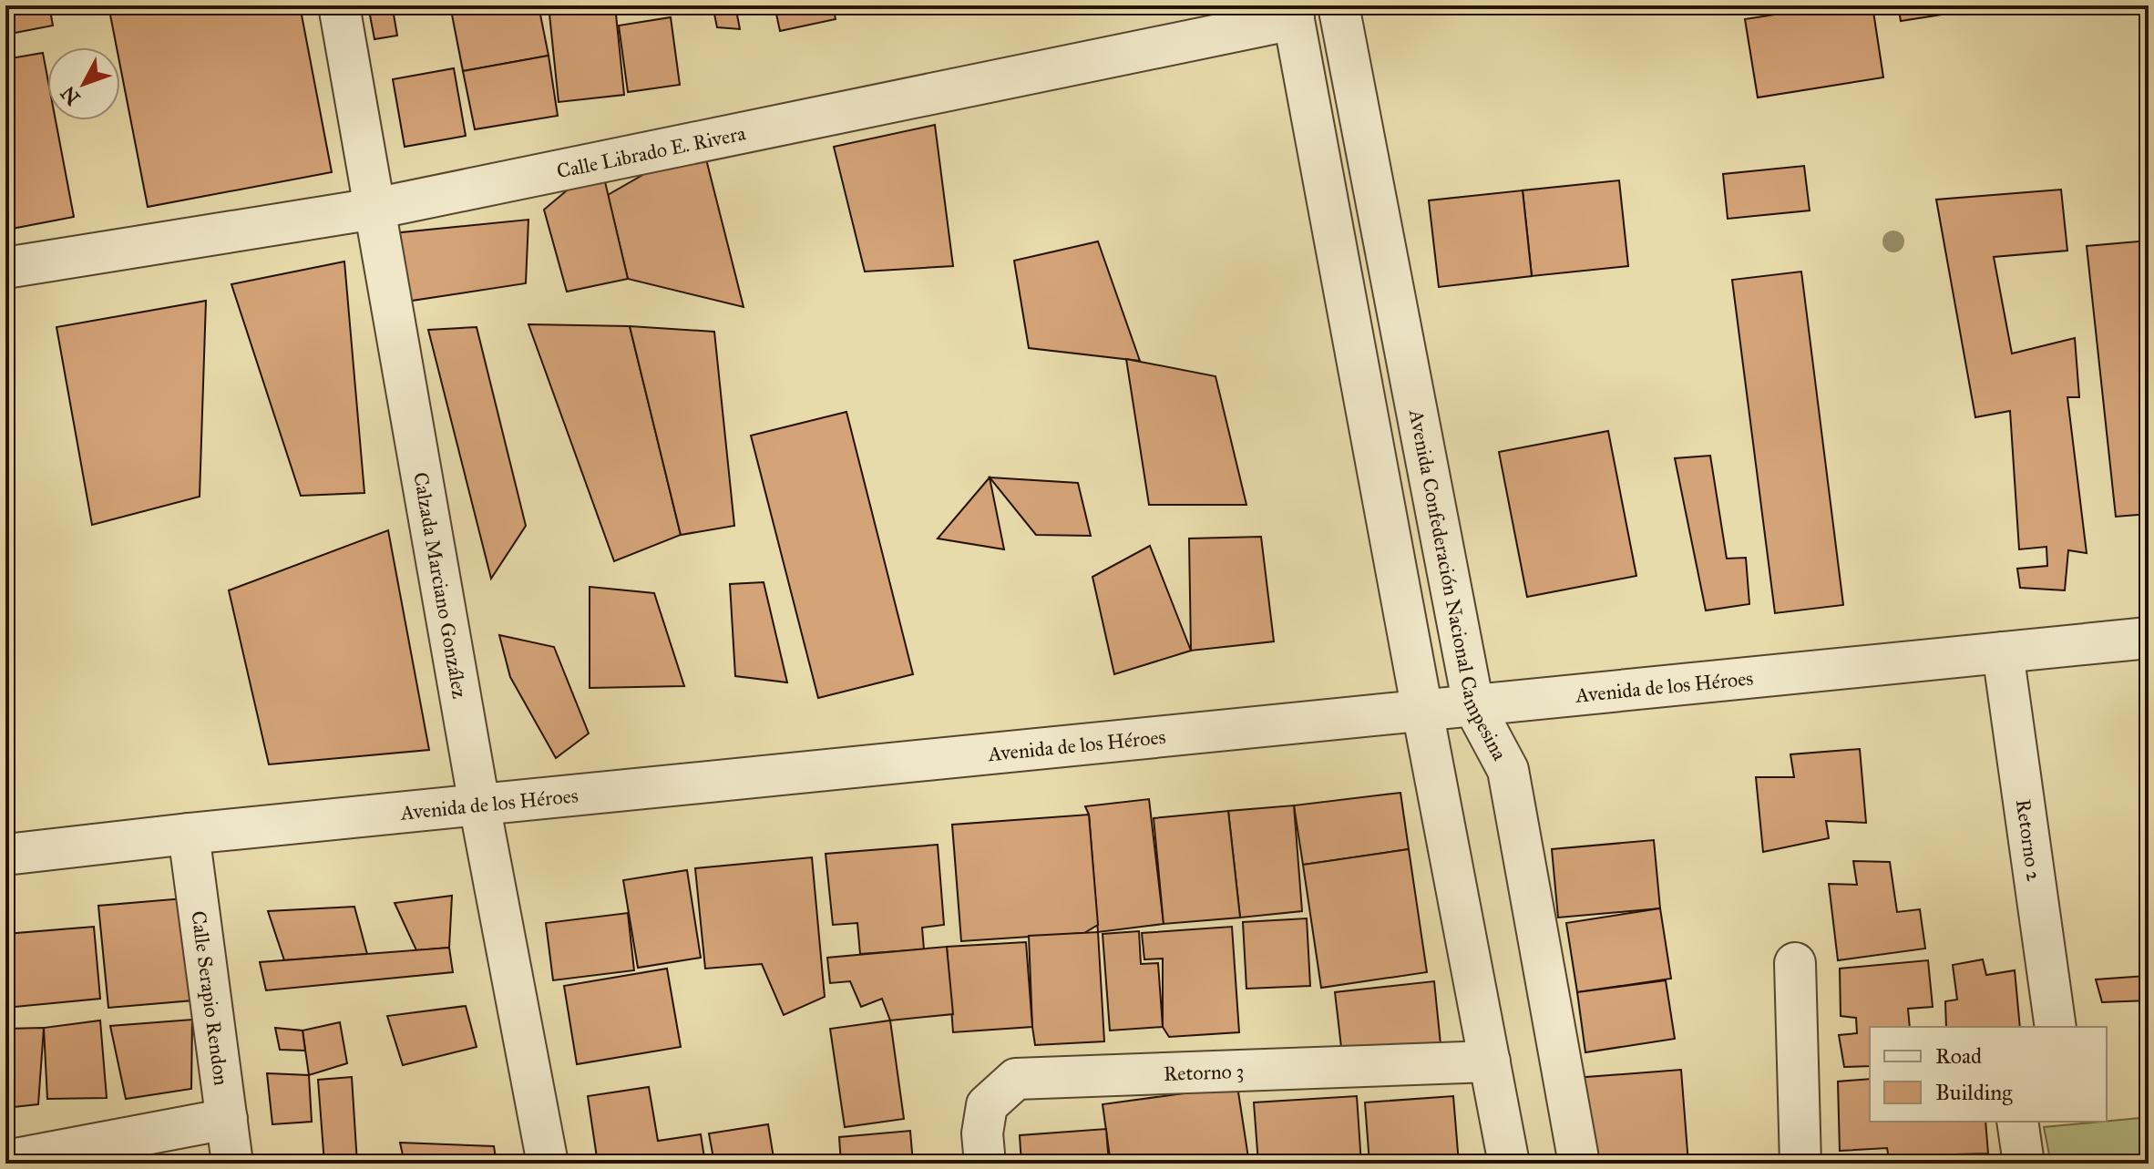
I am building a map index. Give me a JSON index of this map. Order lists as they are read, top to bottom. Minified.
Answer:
{"streets":{"street":["Calle Librado E. Rivera","Avenida Confederación Nacional Campesina","Calzada Marciano González","Avenida de los Héroes","Retorno 2","Calle Serapio Rendon","Retorno 3"]},"crossings":[["Calle Librado E. Rivera","Calzada Marciano González"],["Avenida Confederación Nacional Campesina","Avenida de los Héroes"],["Calzada Marciano González","Avenida de los Héroes"],["Avenida de los Héroes","Retorno 2"],["Avenida de los Héroes","Calle Serapio Rendon"]],"legend":["Road","Building"],"north":"bottom left"}
